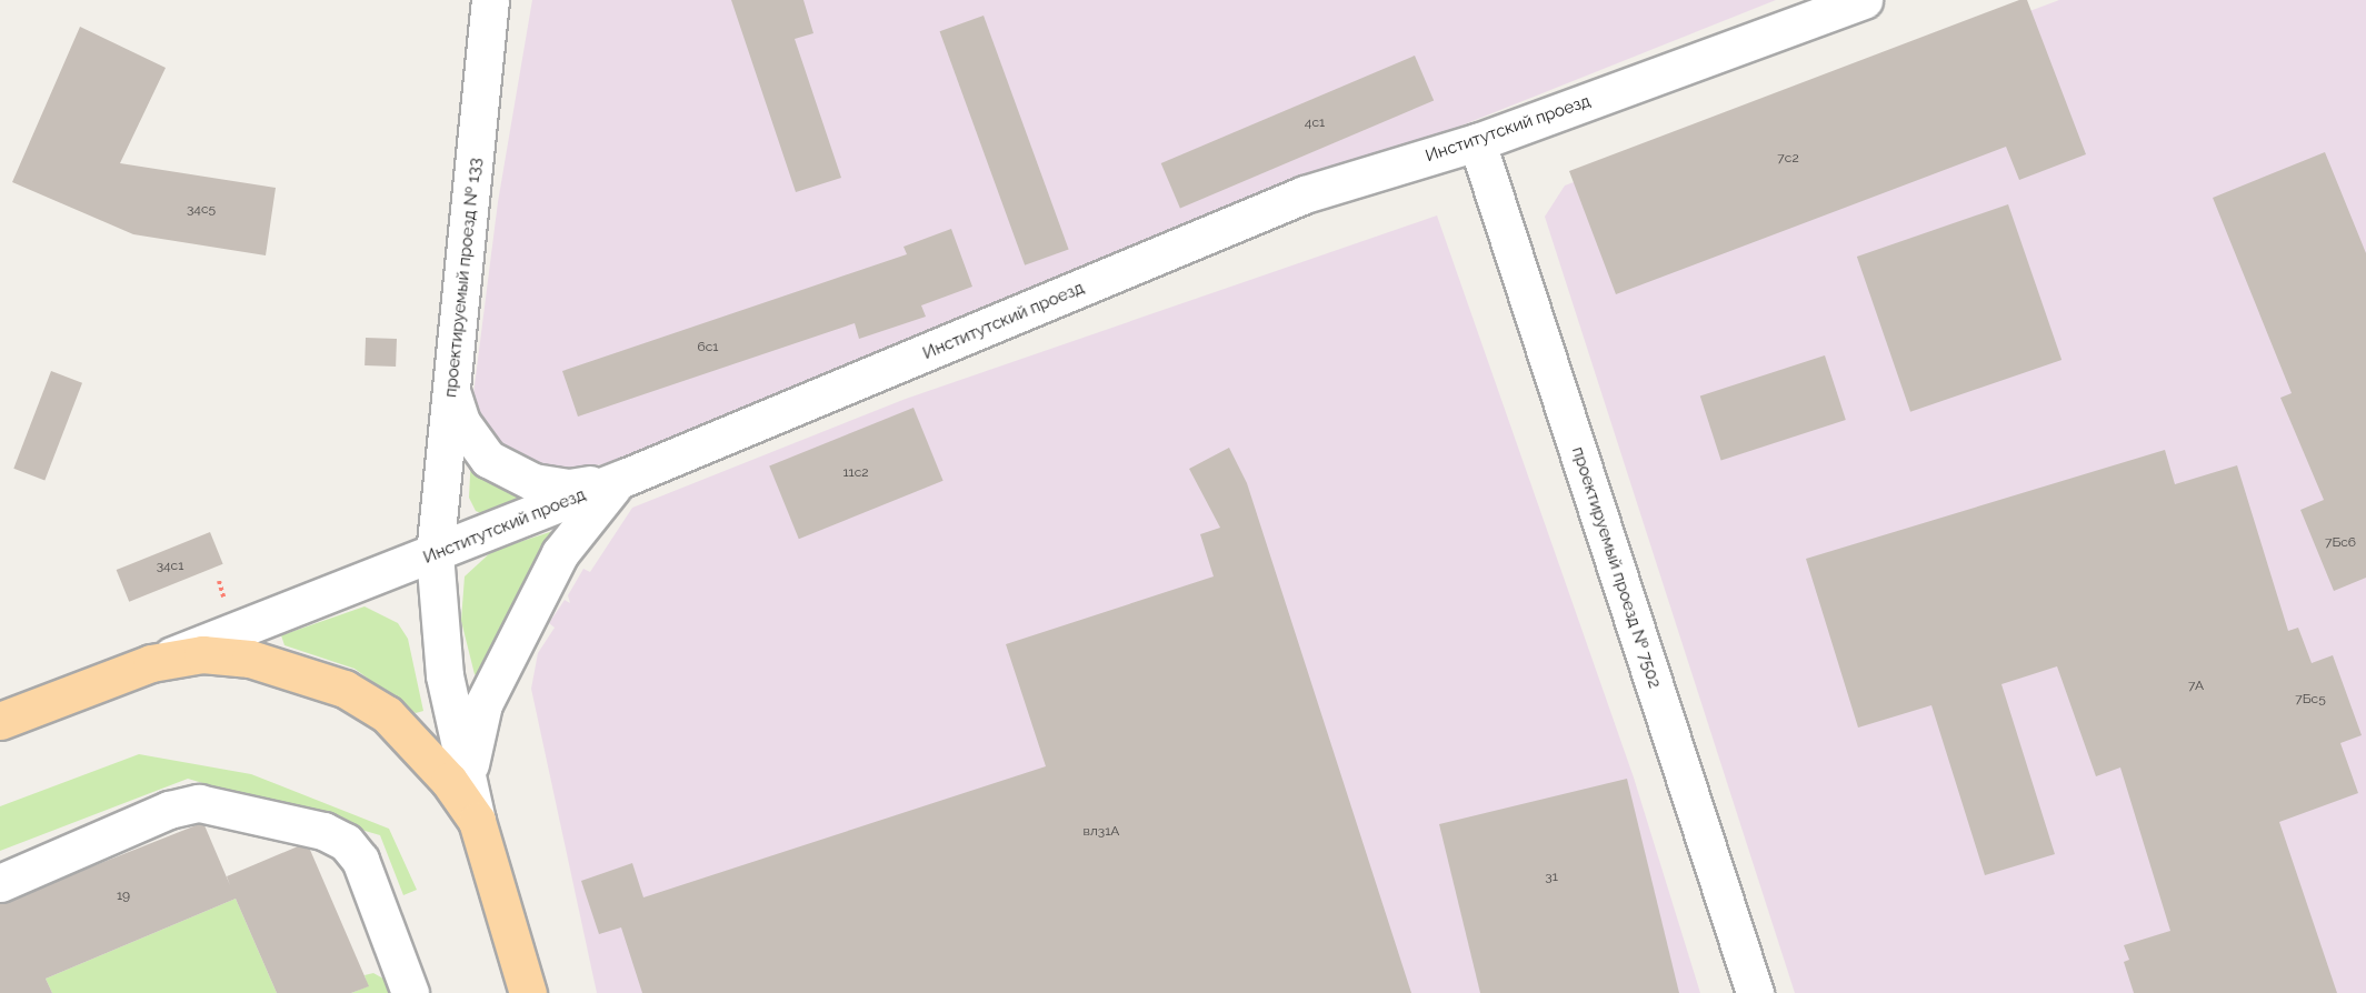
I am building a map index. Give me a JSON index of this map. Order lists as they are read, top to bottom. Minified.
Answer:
{"streets":{"street":["Институтский проезд","проектируемый проезд № 133","проектируемый проезд № 7502"]},"crossings":[["Институтский проезд","проектируемый проезд № 133"],["Институтский проезд","проектируемый проезд № 7502"]],"house_numbers":["4с1","7с2","34с5","6с1","11с2","7Бс6","34с1","7А","7Бс5","вл31А","31","19"]}
